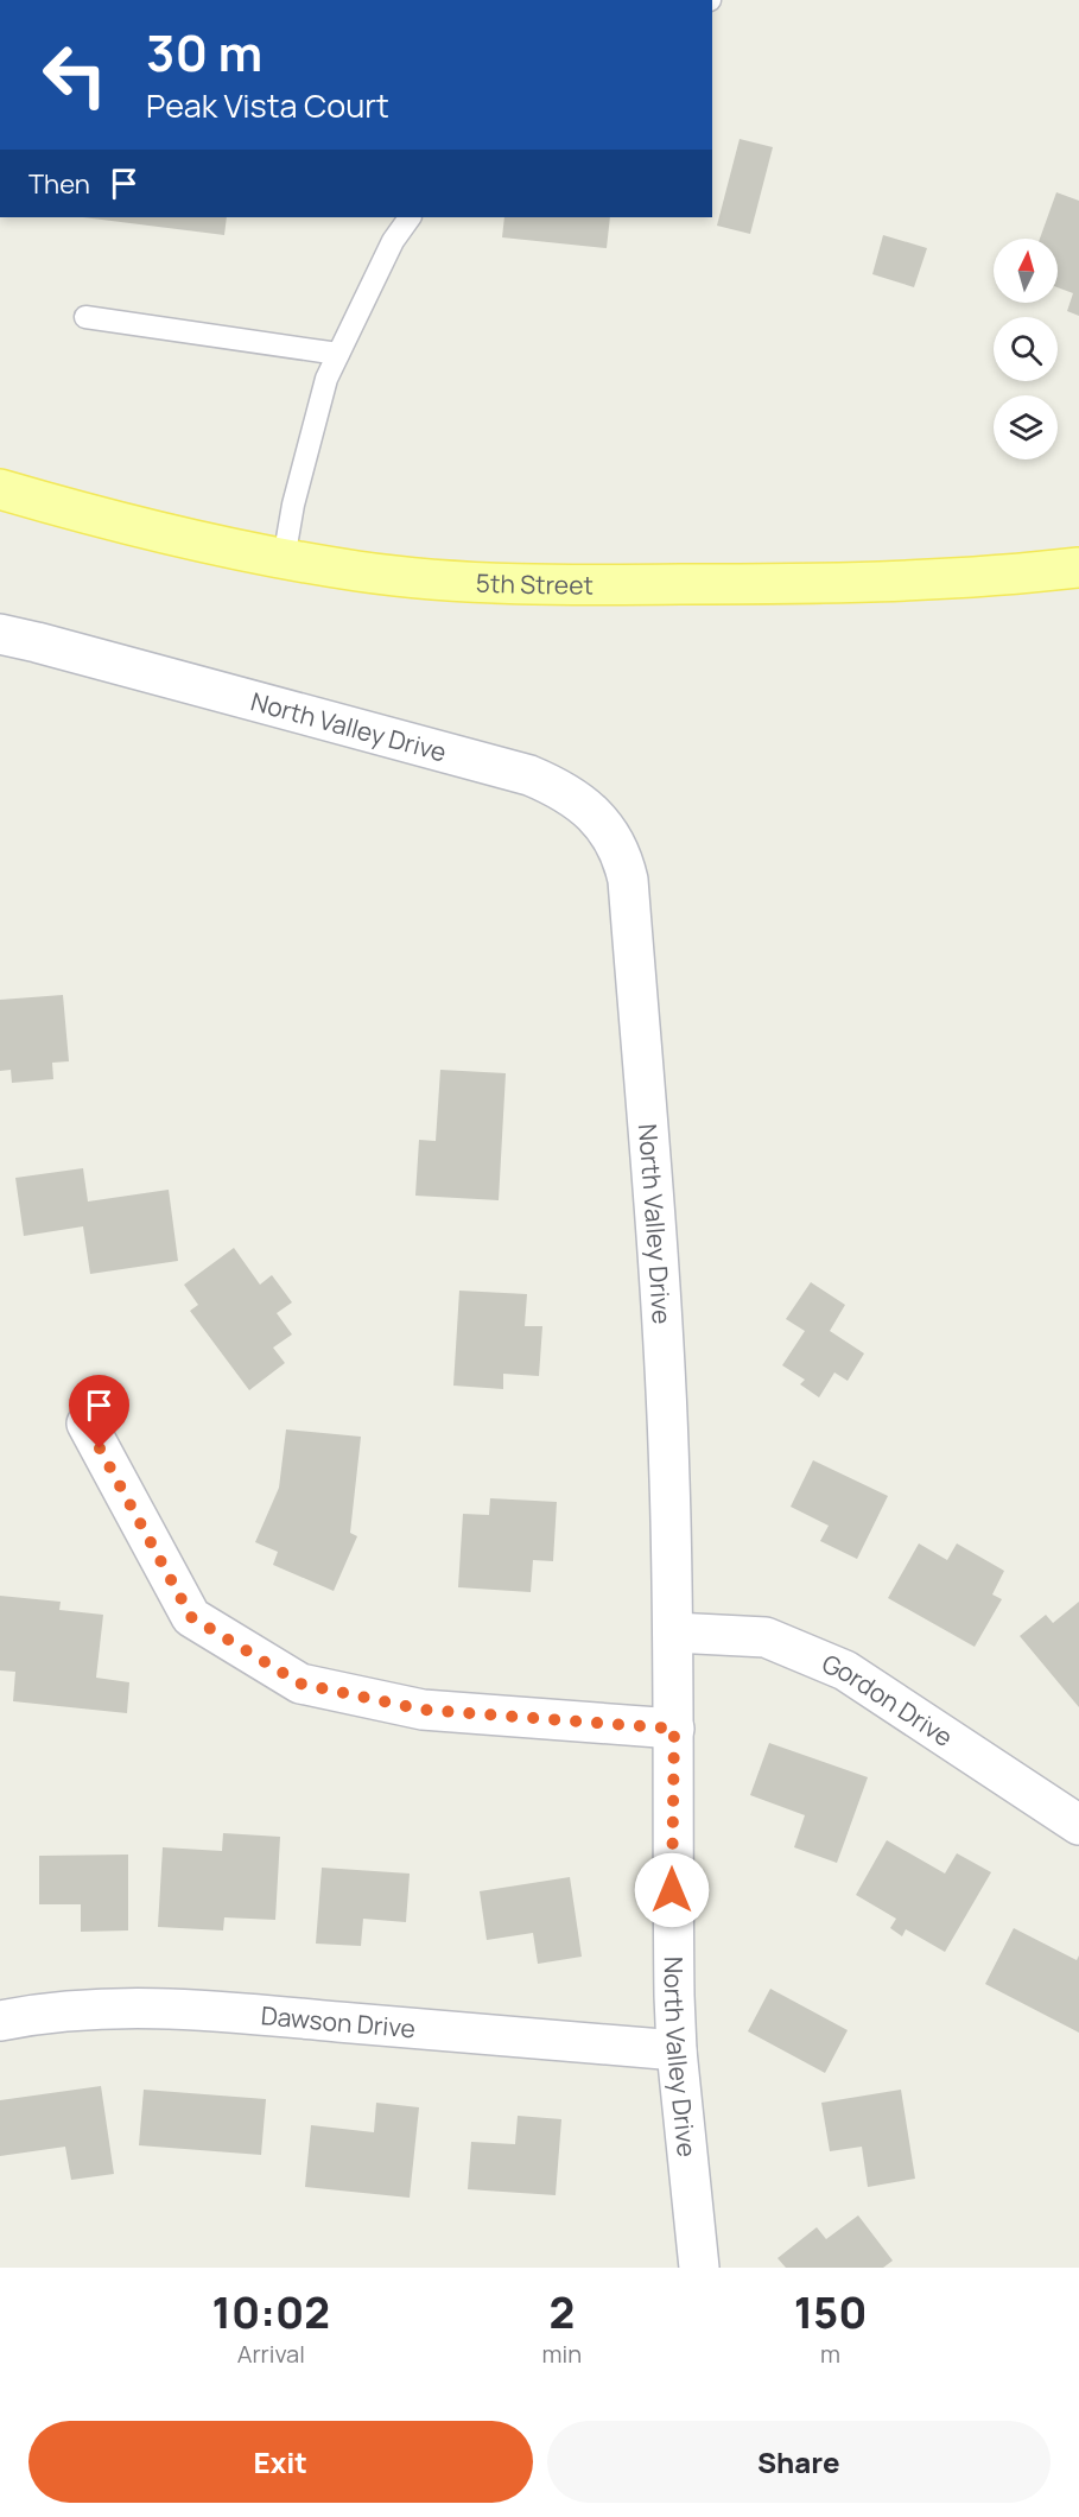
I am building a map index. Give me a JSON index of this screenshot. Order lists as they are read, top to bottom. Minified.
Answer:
{"streets":{"main road":["5th Street"],"street":["North Valley Drive","Gordon Drive","Dawson Drive"]},"crossings":[["North Valley Drive","Gordon Drive"],["North Valley Drive","Dawson Drive"]],"north":"top","page":{"turn":["30 m","Peak Vista Court"],"then":"Then","eta":["10:02","Arrival","2","min","150","m"],"buttons":["Exit","Share"]}}
